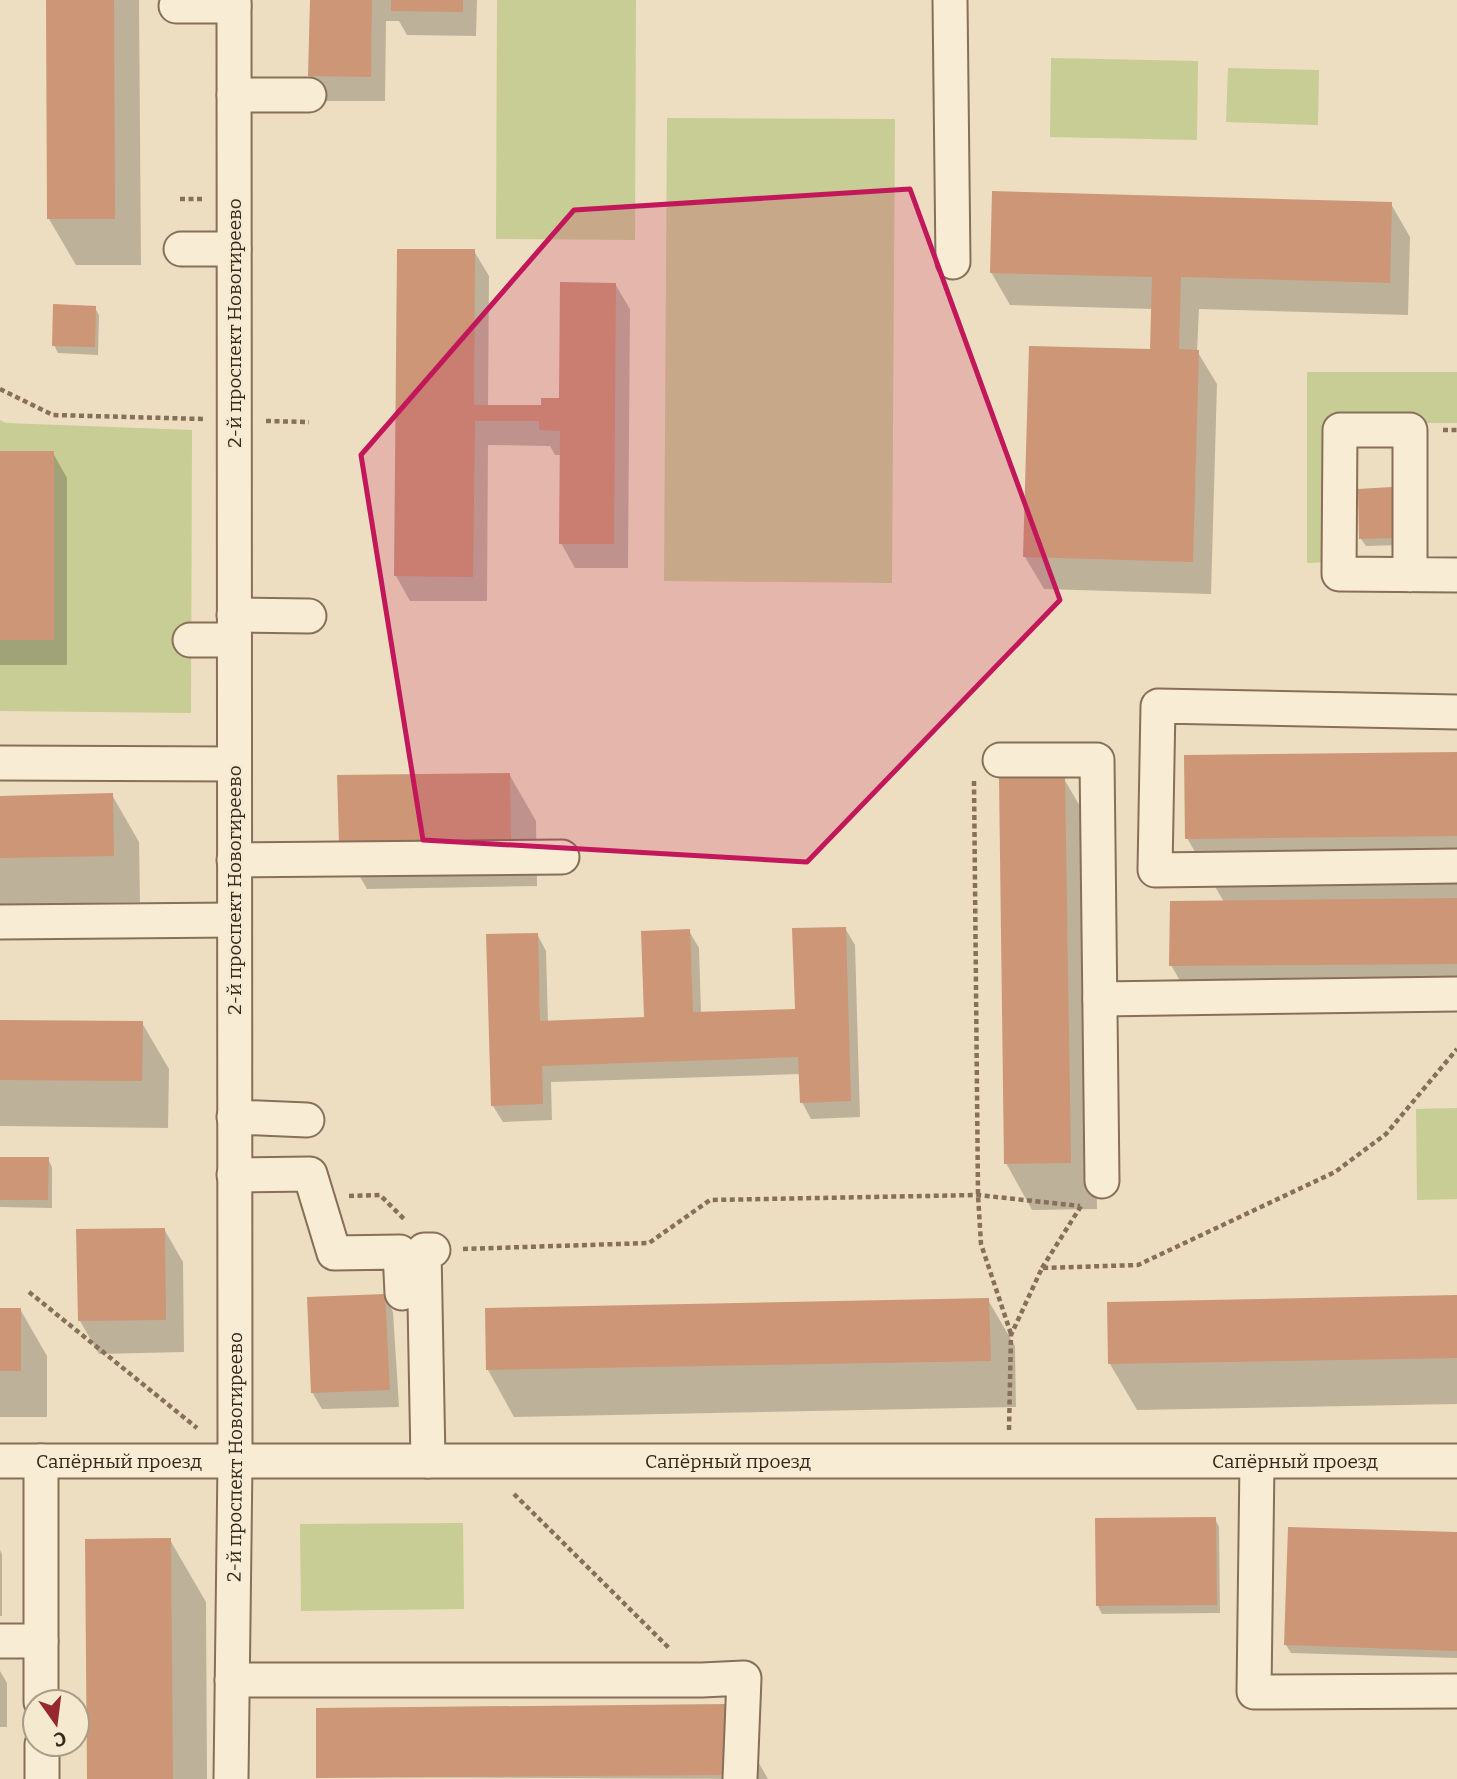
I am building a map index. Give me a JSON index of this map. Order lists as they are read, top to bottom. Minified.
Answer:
{"streets":{"street":["2-й проспект Новогиреево","Сапёрный проезд"]},"crossings":[["2-й проспект Новогиреево","Сапёрный проезд"]],"north":"bottom"}
